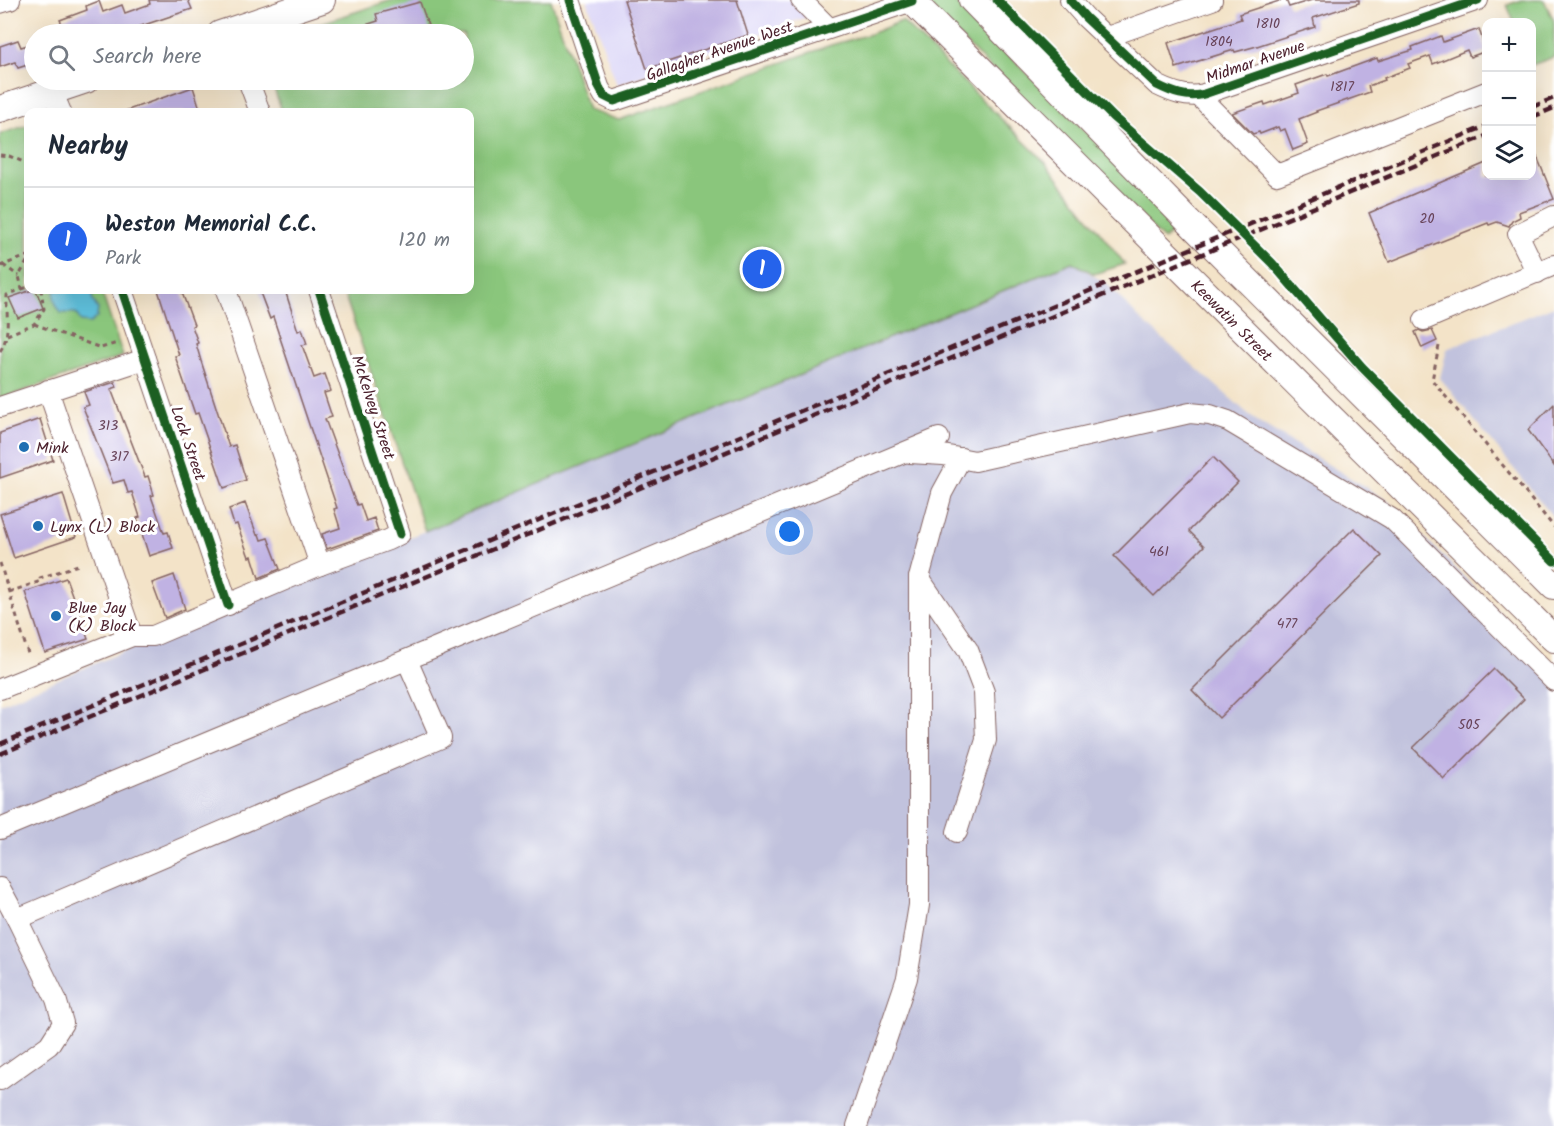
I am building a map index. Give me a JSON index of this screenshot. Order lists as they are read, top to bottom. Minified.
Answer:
{"streets":{"main road":["Keewatin Street"],"street":["Gallagher Avenue West","Midmar Avenue","McKelvey Street","Lock Street"]},"crossings":[["Gallagher Avenue West","Keewatin Street"]],"places":["Mink","Lynx (L) Block","Blue Jay (K) Block"],"house_numbers":["1810","1804","1817","20","313","317","461","477","505"],"page":{"map_buttons":["+","−"],"search":"Search here","heading":"Nearby","list":[{"mark":"1","name":"Weston Memorial C.C.","note":"Park","value":"120 m"}],"pins":"1"}}
